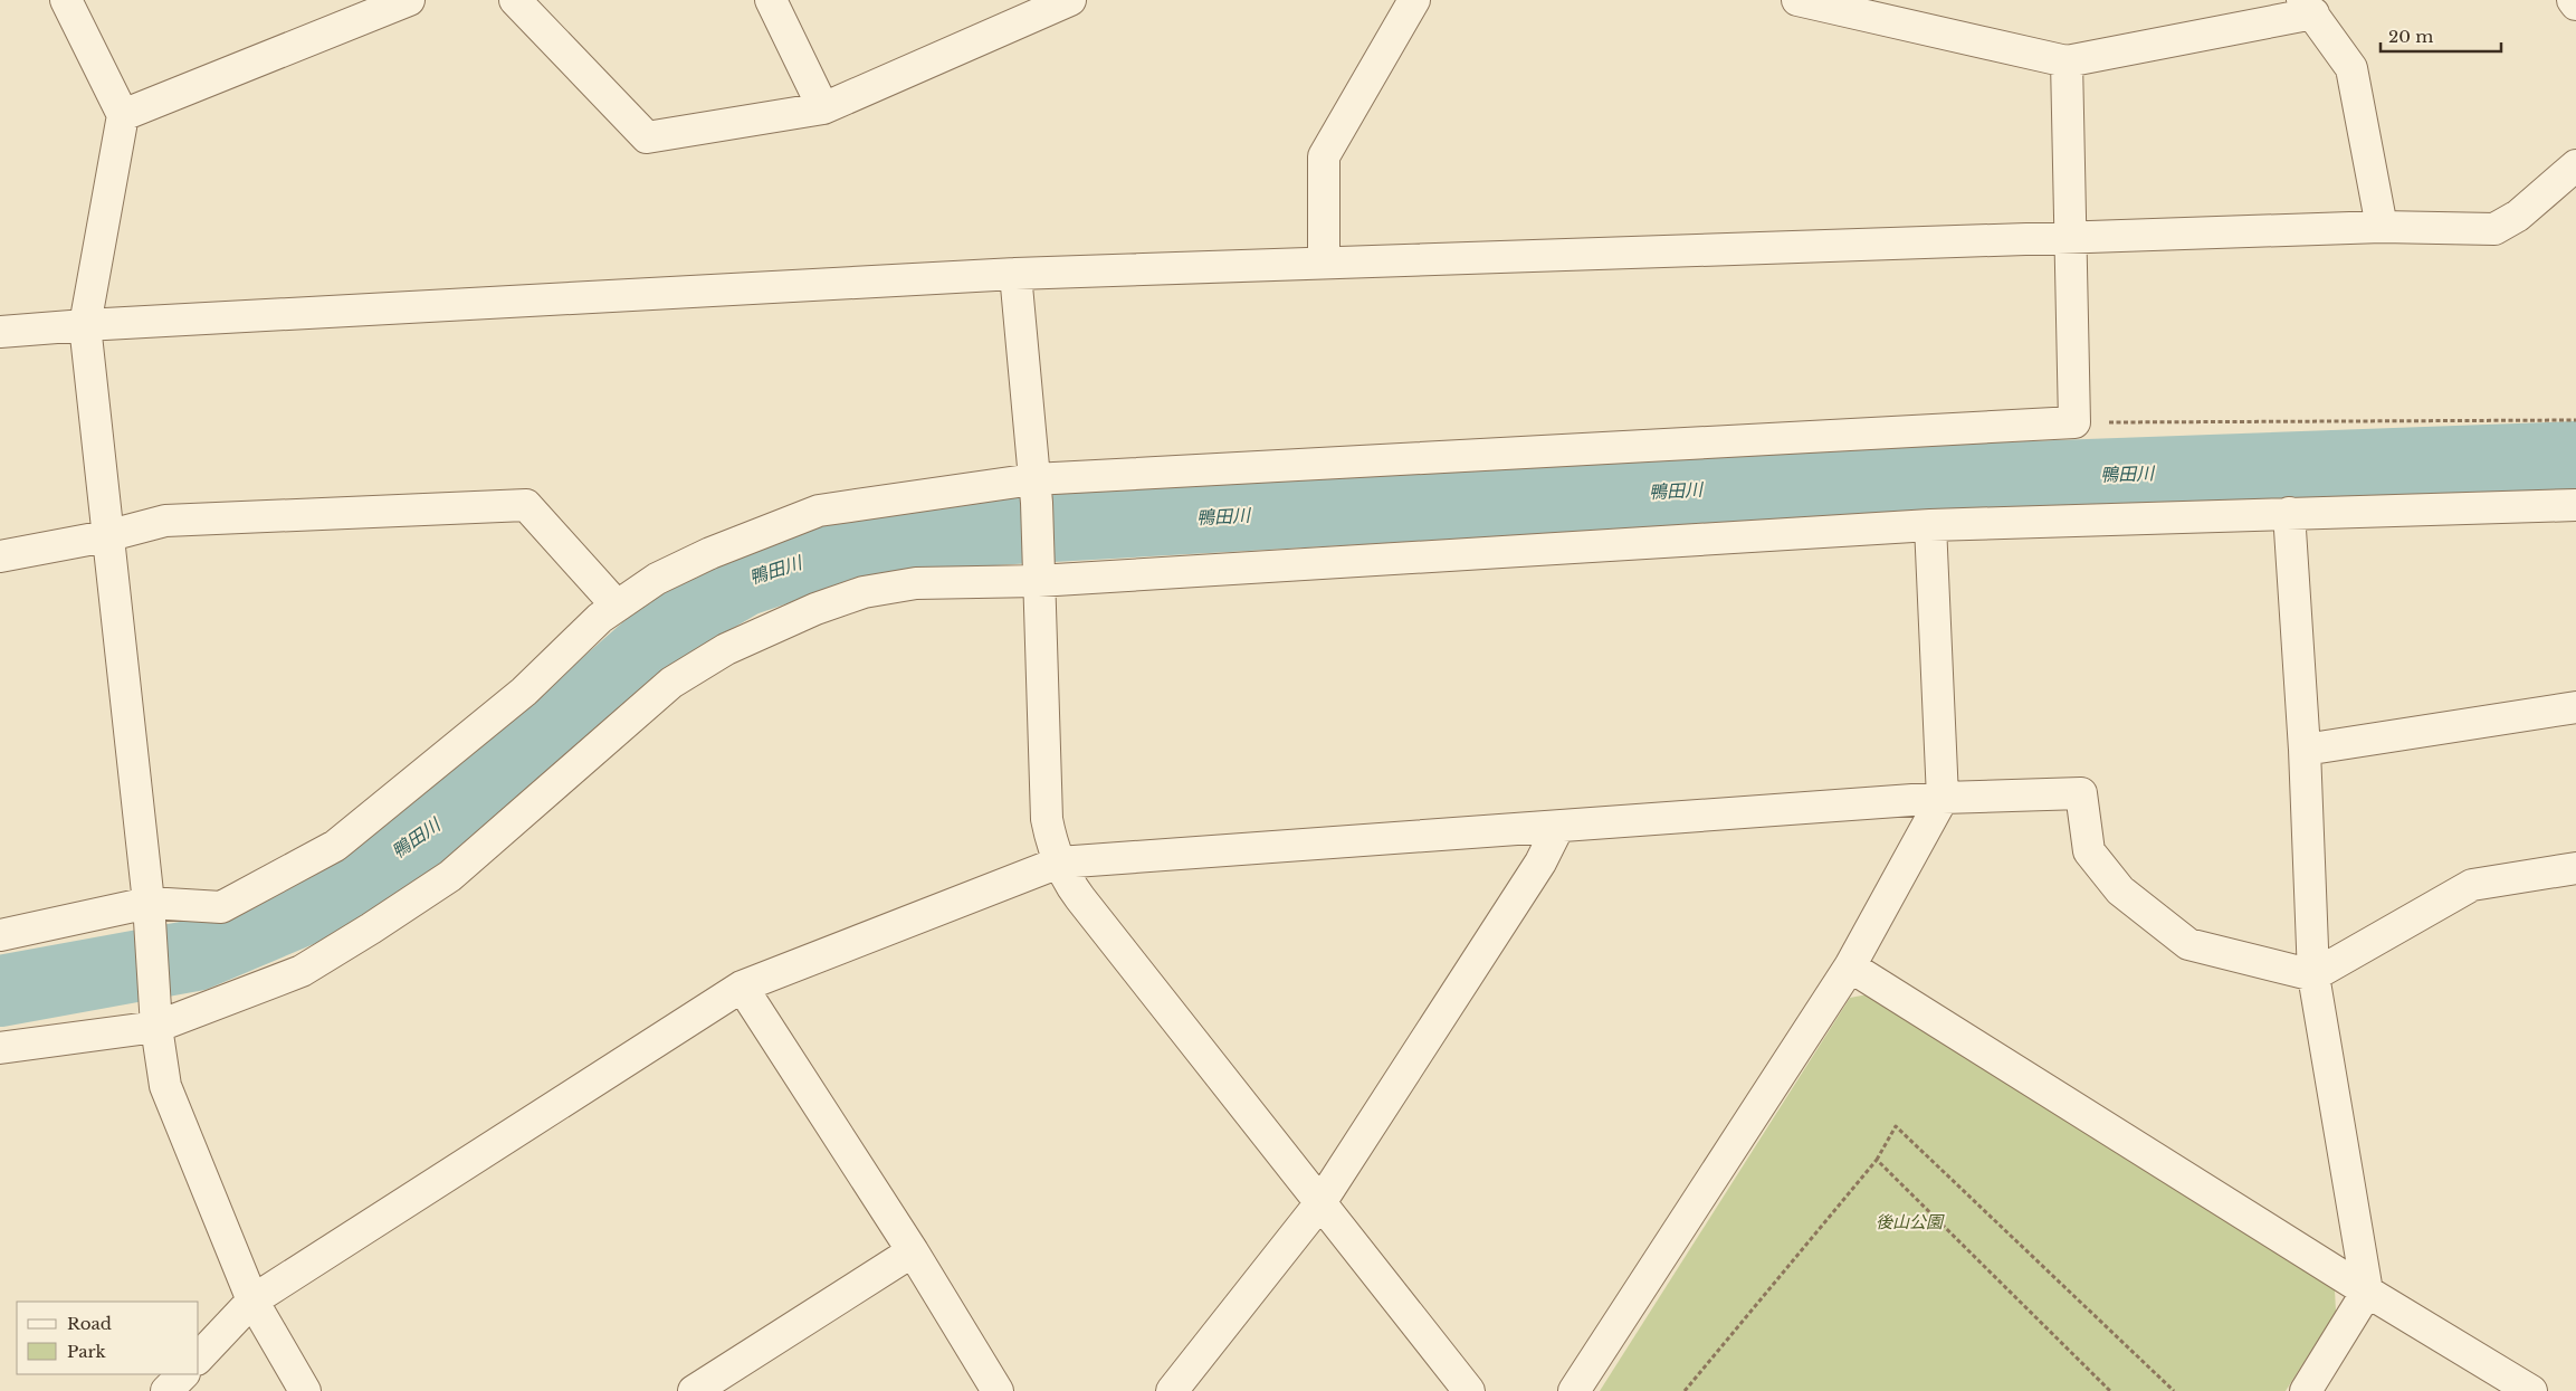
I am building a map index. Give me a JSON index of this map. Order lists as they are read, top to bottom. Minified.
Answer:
{"water":["鴨田川"],"parks":["後山公園"],"legend":["Road","Park"],"scale_bar":"20 m"}
